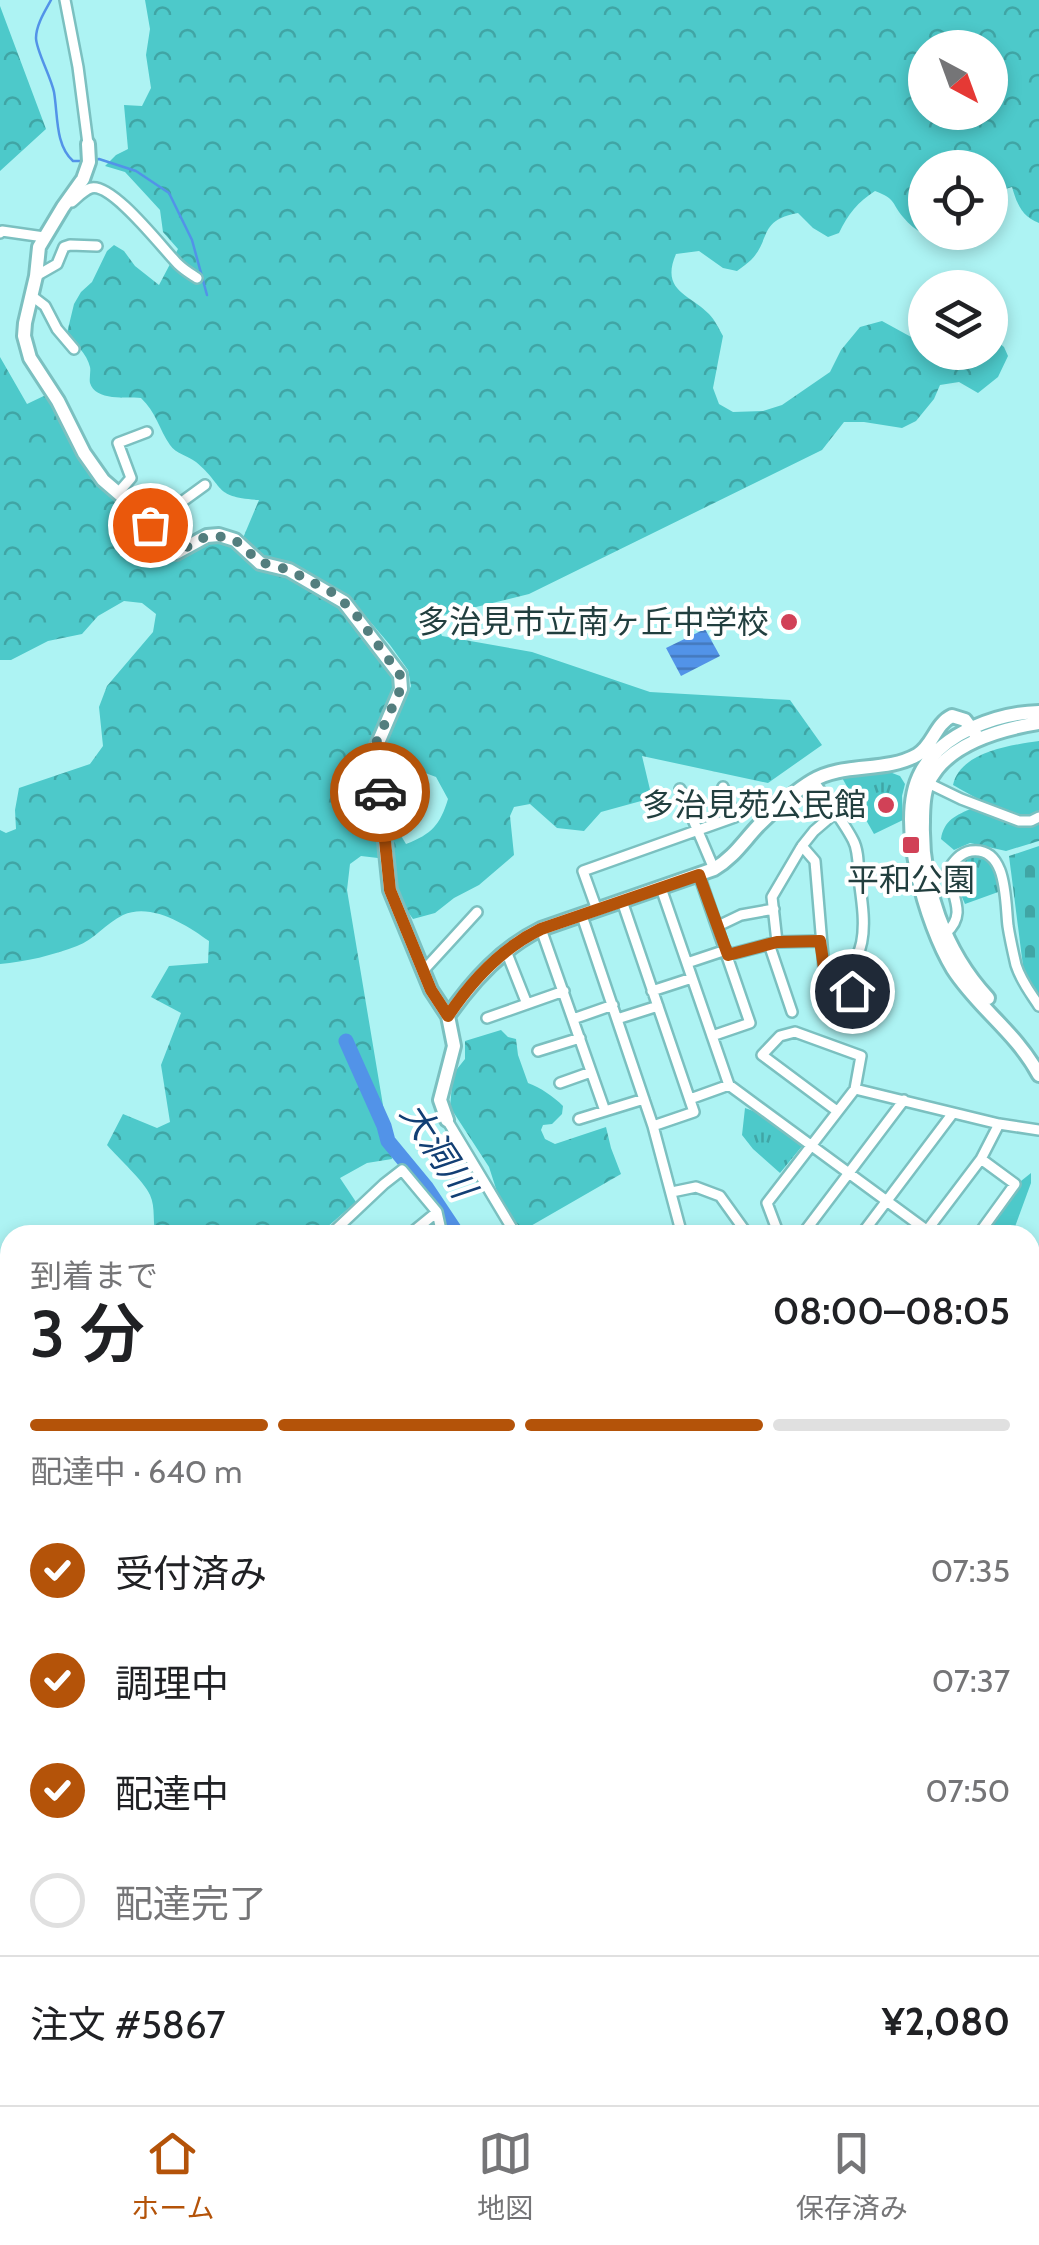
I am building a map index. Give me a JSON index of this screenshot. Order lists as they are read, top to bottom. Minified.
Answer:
{"water":["大洞川"],"places":{"other":["多治見市立南ヶ丘中学校","多治見苑公民館"],"transit":["平和公園"]},"north":"bottom right","page":{"heading":["3 分","到着まで","08:00–08:05"],"panel":["注文 #5867","¥2,080"],"bar":"配達中 · 640 m","list":[["受付済み","07:35"],["調理中","07:37"],["配達中","07:50"],"配達完了"],"tabs":["ホーム","地図","保存済み"]}}
